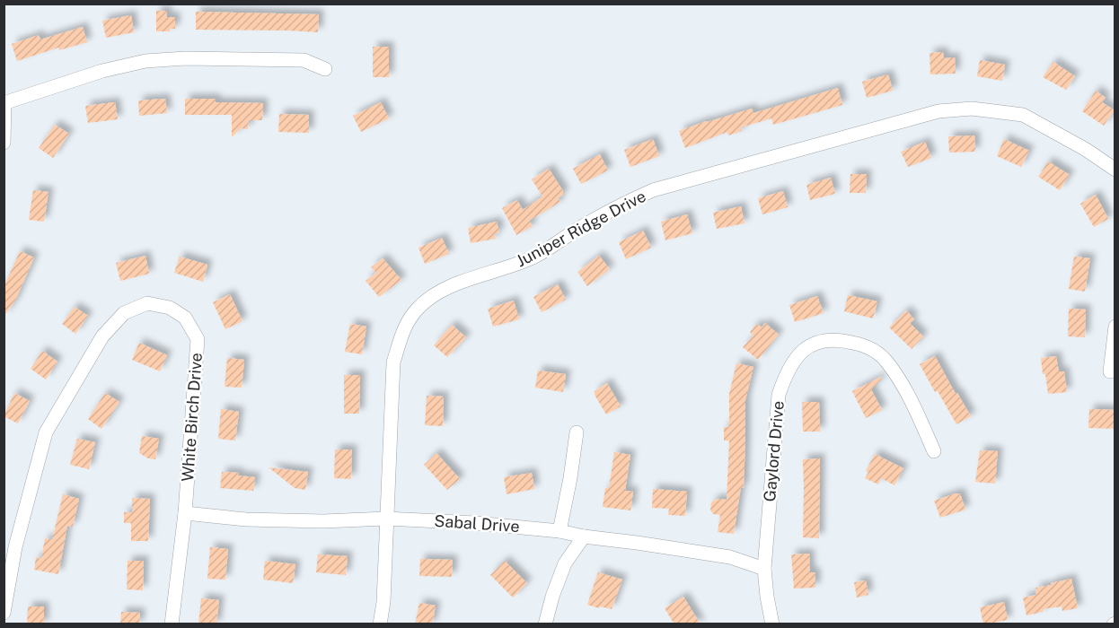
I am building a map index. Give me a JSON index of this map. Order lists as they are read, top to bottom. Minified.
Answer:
{"streets":{"street":["Juniper Ridge Drive","White Birch Drive","Gaylord Drive","Sabal Drive"]},"crossings":[["Juniper Ridge Drive","Sabal Drive"],["White Birch Drive","Sabal Drive"],["Gaylord Drive","Sabal Drive"]]}
